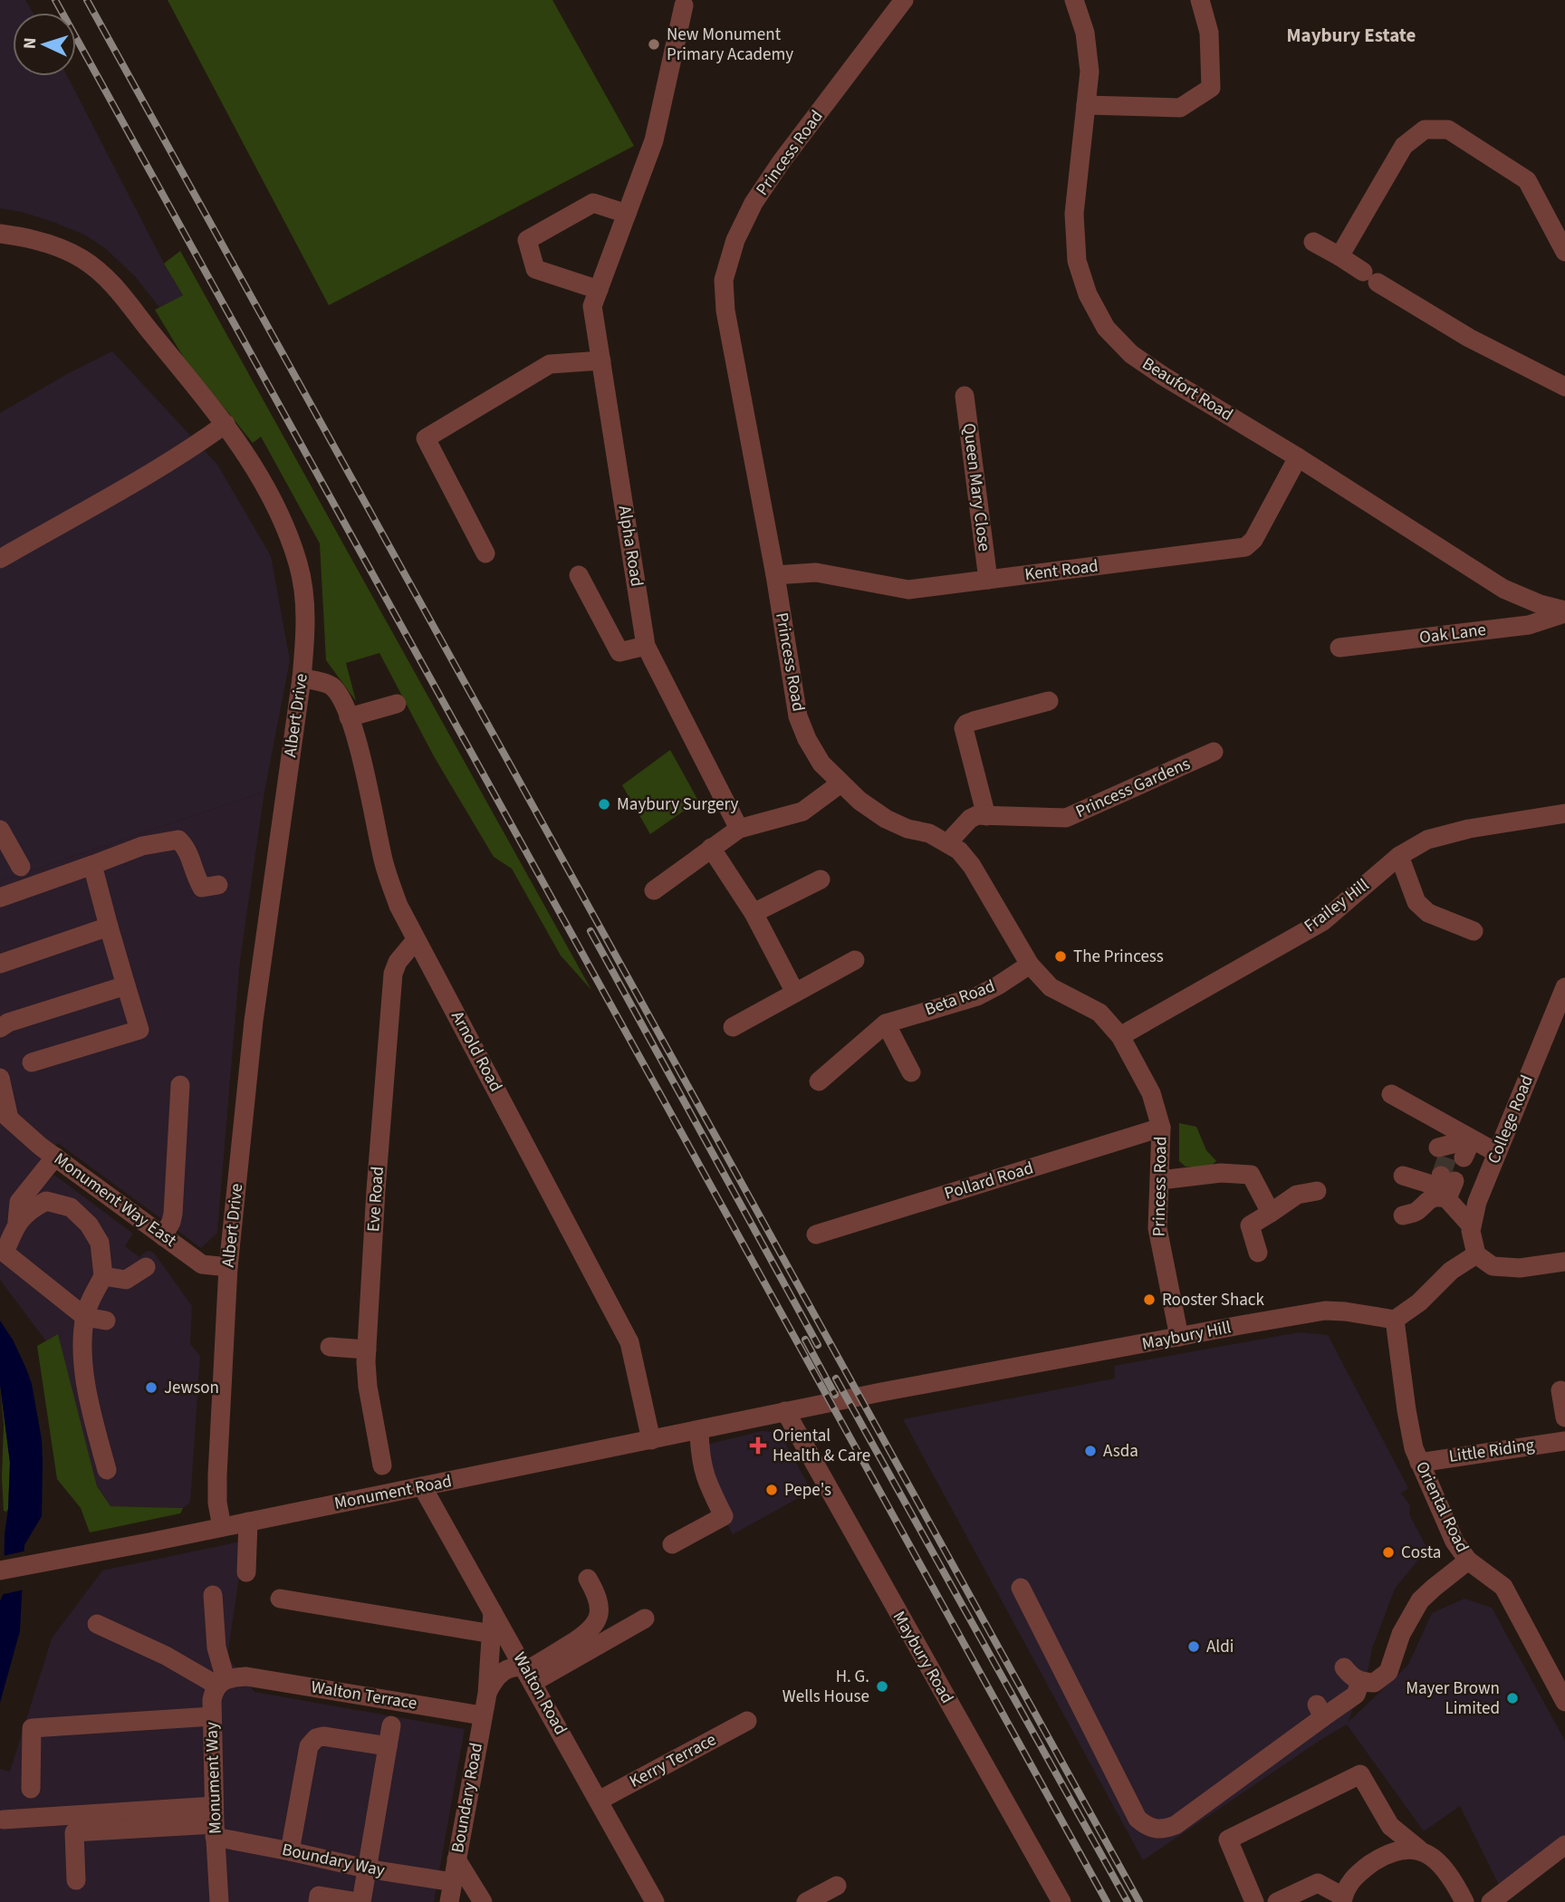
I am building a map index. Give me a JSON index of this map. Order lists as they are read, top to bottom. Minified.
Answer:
{"streets":{"street":["Princess Road","Beaufort Road","Queen Mary Close","Alpha Road","Kent Road","Oak Lane","Albert Drive","Princess Gardens","Frailey Hill","Beta Road","Arnold Road","College Road","Pollard Road","Eve Road","Monument Way East","Maybury Hill","Little Riding","Monument Road","Oriental Road","Maybury Road","Walton Road","Walton Terrace","Kerry Terrace","Monument Way","Boundary Road","Boundary Way"]},"crossings":[["Princess Road","Kent Road"],["Princess Road","Princess Gardens"],["Princess Road","Frailey Hill"],["Princess Road","Beta Road"],["Princess Road","Pollard Road"],["Princess Road","Maybury Hill"],["Beaufort Road","Kent Road"],["Beaufort Road","Oak Lane"],["Queen Mary Close","Kent Road"],["Albert Drive","Arnold Road"],["Albert Drive","Monument Way East"],["Albert Drive","Monument Road"],["Arnold Road","Eve Road"],["Arnold Road","Monument Road"],["Maybury Hill","Monument Road"],["Maybury Hill","Oriental Road"],["Maybury Hill","Maybury Road"],["Little Riding","Oriental Road"],["Monument Road","Maybury Road"],["Monument Road","Walton Road"],["Walton Road","Kerry Terrace"],["Walton Road","Boundary Road"],["Walton Terrace","Monument Way"],["Walton Terrace","Boundary Road"],["Monument Way","Boundary Way"],["Boundary Road","Boundary Way"]],"districts":["Maybury Estate"],"places":{"other":["New Monument Primary Academy","Maybury Surgery","The Princess","Rooster Shack","Jewson","Asda","Pepe's","Costa","Aldi","H. G. Wells House","Mayer Brown Limited"],"health":["Oriental Health & Care"]},"north":"left"}
